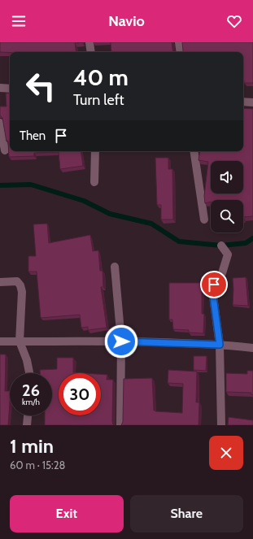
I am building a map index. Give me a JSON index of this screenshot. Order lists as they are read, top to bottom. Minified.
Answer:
{"page":{"header":"Navio","turn":["40 m","Turn left"],"then":"Then","speed":"26 km/h","limit":"30","heading":["1 min","60 m · 15:28"],"buttons":["Exit","Share"]}}
